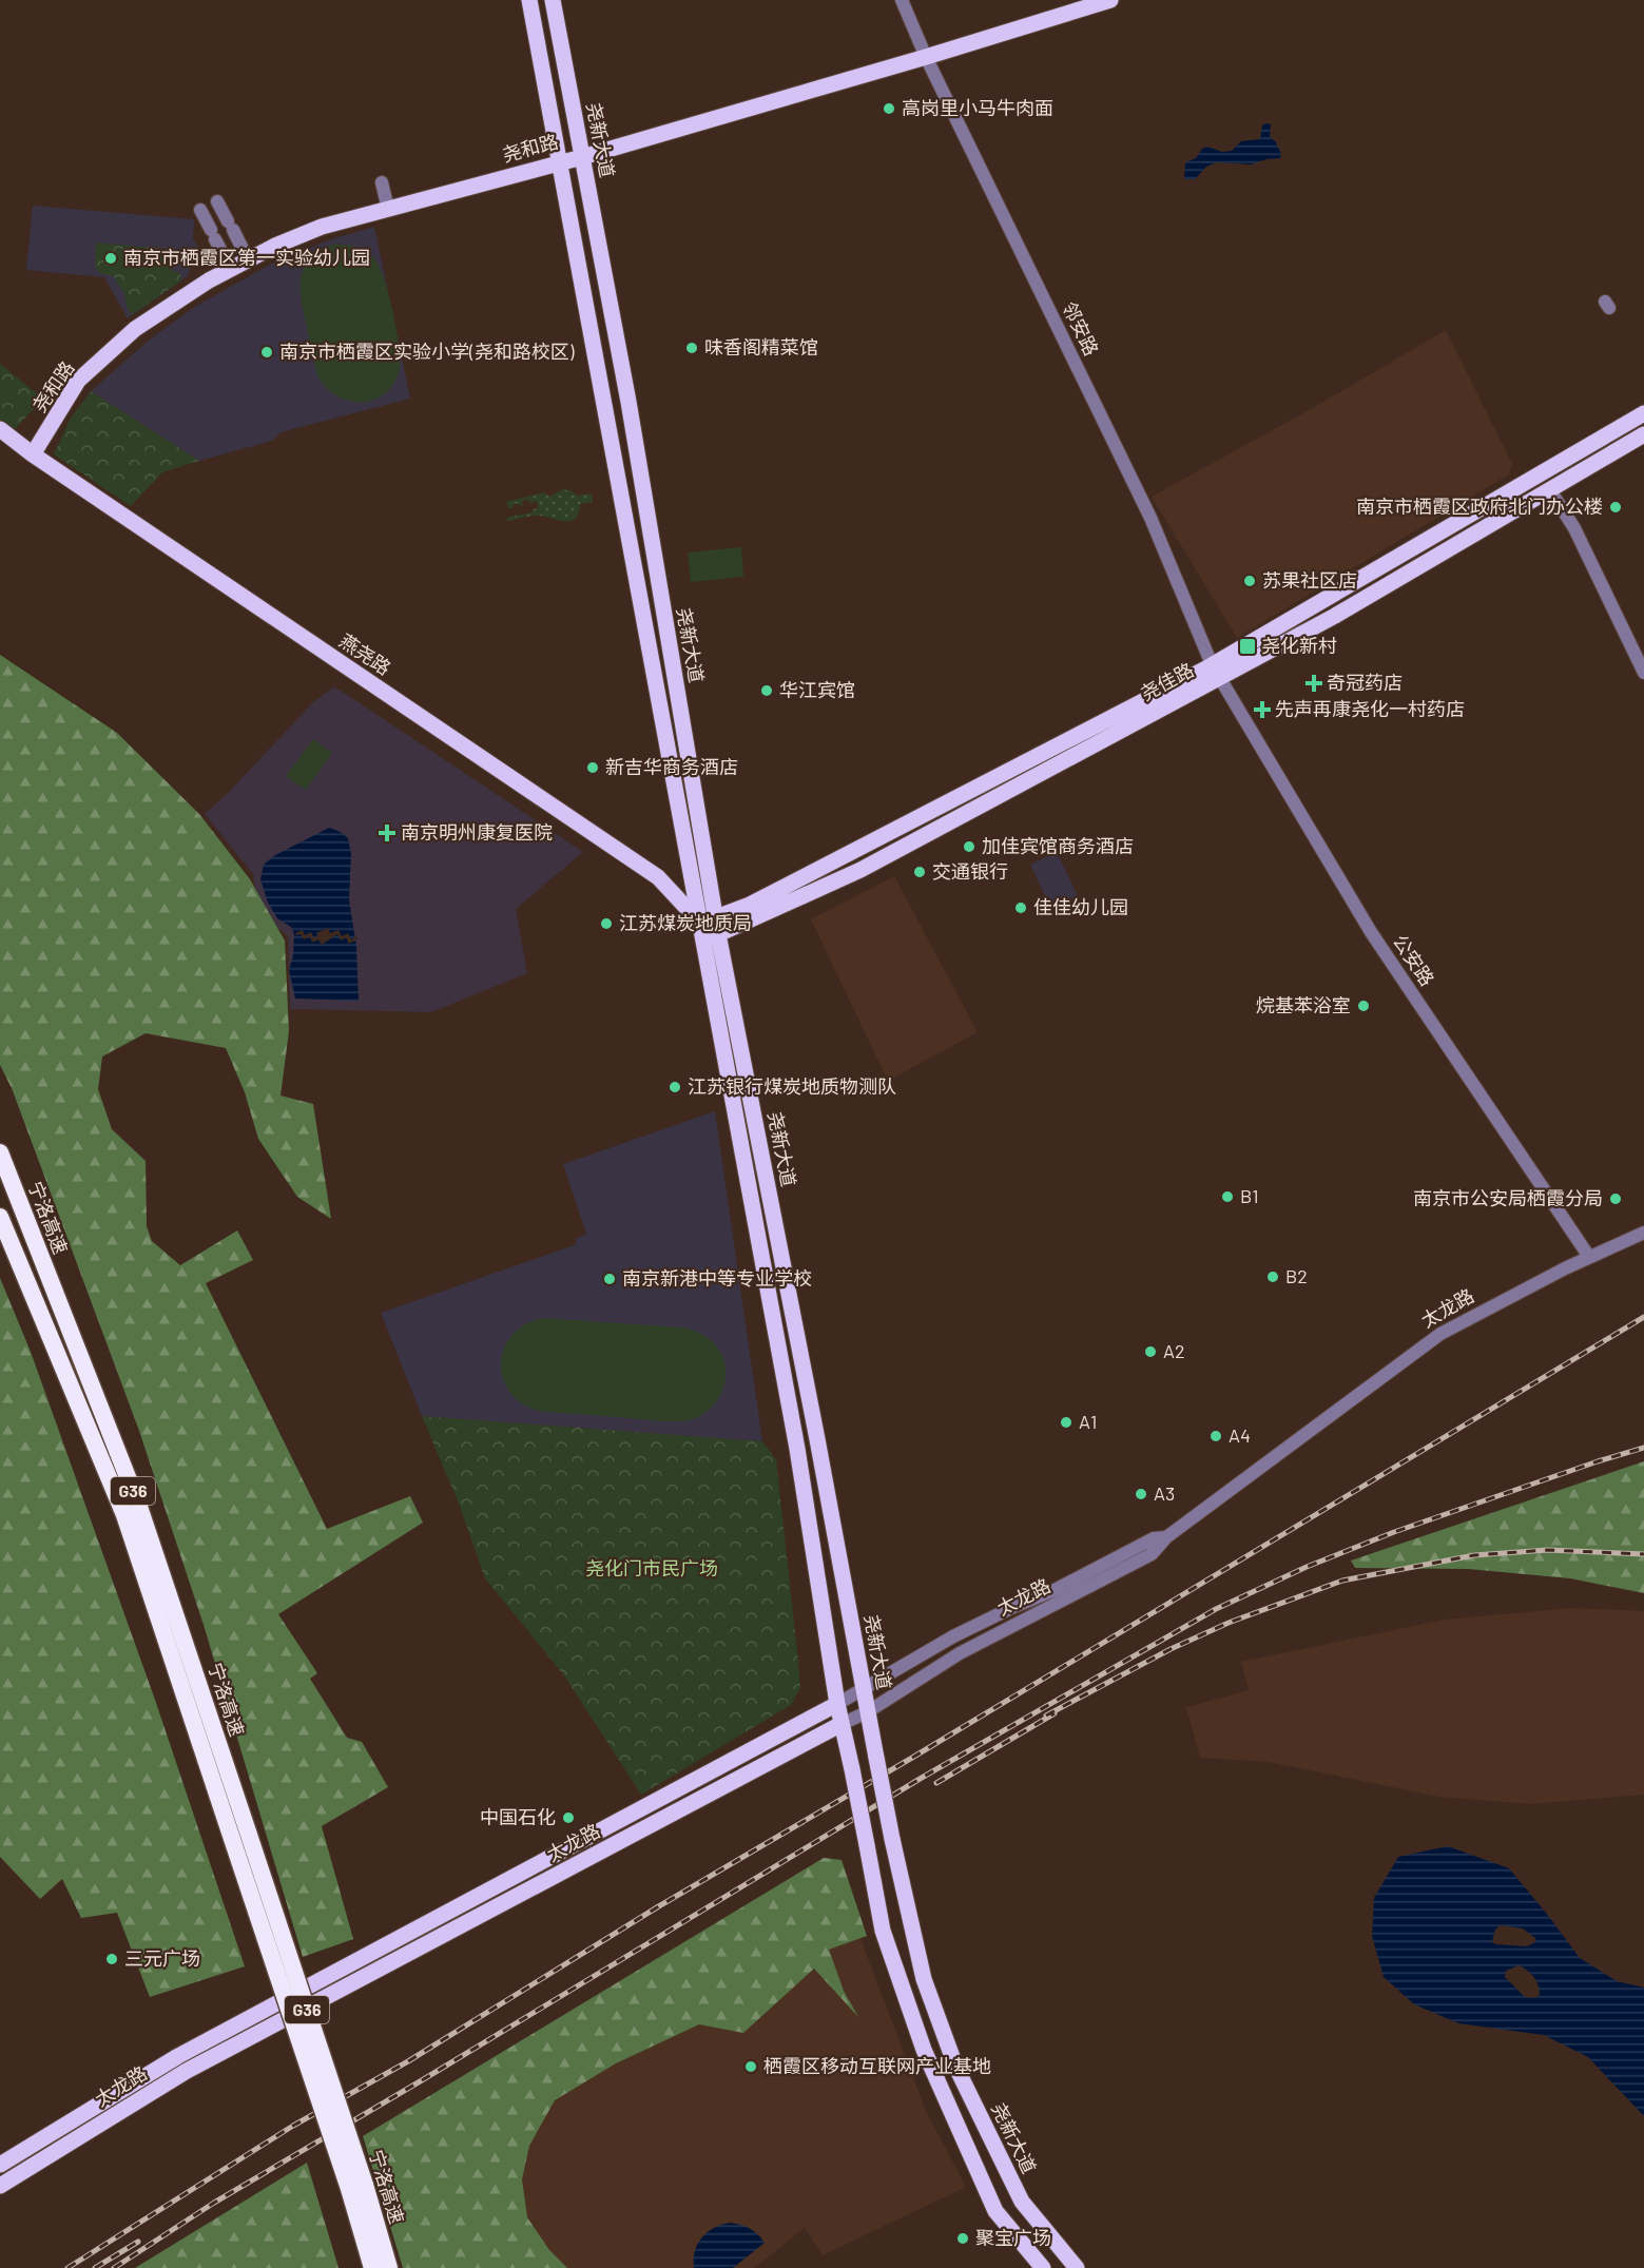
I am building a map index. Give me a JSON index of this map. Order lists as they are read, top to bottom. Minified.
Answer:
{"streets":{"highway":["宁洛高速","G36"],"main road":["尧新大道","尧和路","燕尧路","尧佳路","太龙路"],"street":["邻安路","公安路"]},"crossings":[["尧新大道","尧和路"],["尧新大道","燕尧路"],["尧新大道","尧佳路"],["尧新大道","太龙路"],["尧和路","邻安路"],["尧和路","燕尧路"],["邻安路","尧佳路"],["邻安路","公安路"],["燕尧路","尧佳路"],["尧佳路","公安路"],["公安路","太龙路"]],"parks":["尧化门市民广场"],"places":{"other":["高岗里小马牛肉面","南京市栖霞区第一实验幼儿园","味香阁精菜馆","南京市栖霞区实验小学(尧和路校区)","南京市栖霞区政府北门办公楼","苏果社区店","华江宾馆","新吉华商务酒店","加佳宾馆商务酒店","交通银行","佳佳幼儿园","江苏煤炭地质局","烷基苯浴室","江苏银行煤炭地质物测队","B1","南京市公安局栖霞分局","B2","南京新港中等专业学校","A2","A1","A4","A3","中国石化","三元广场","栖霞区移动互联网产业基地","聚宝广场"],"transit":["尧化新村"],"health":["奇冠药店","先声再康尧化一村药店","南京明州康复医院"]}}
